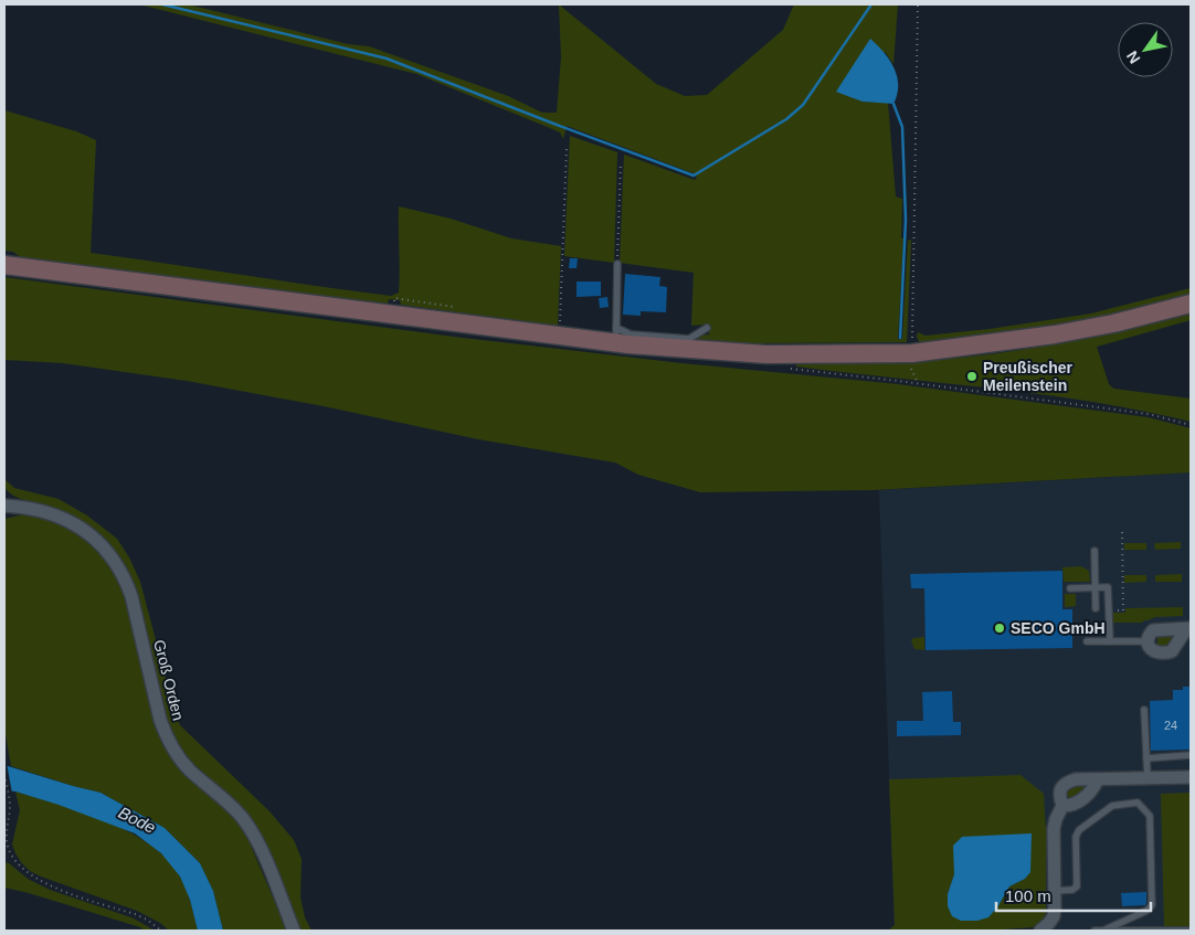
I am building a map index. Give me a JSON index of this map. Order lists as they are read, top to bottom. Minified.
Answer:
{"streets":{"street":["Groß Orden"]},"water":["Bode"],"places":["Preußischer Meilenstein","SECO GmbH"],"house_numbers":["24"],"scale_bar":"100 m","north":"bottom left"}
